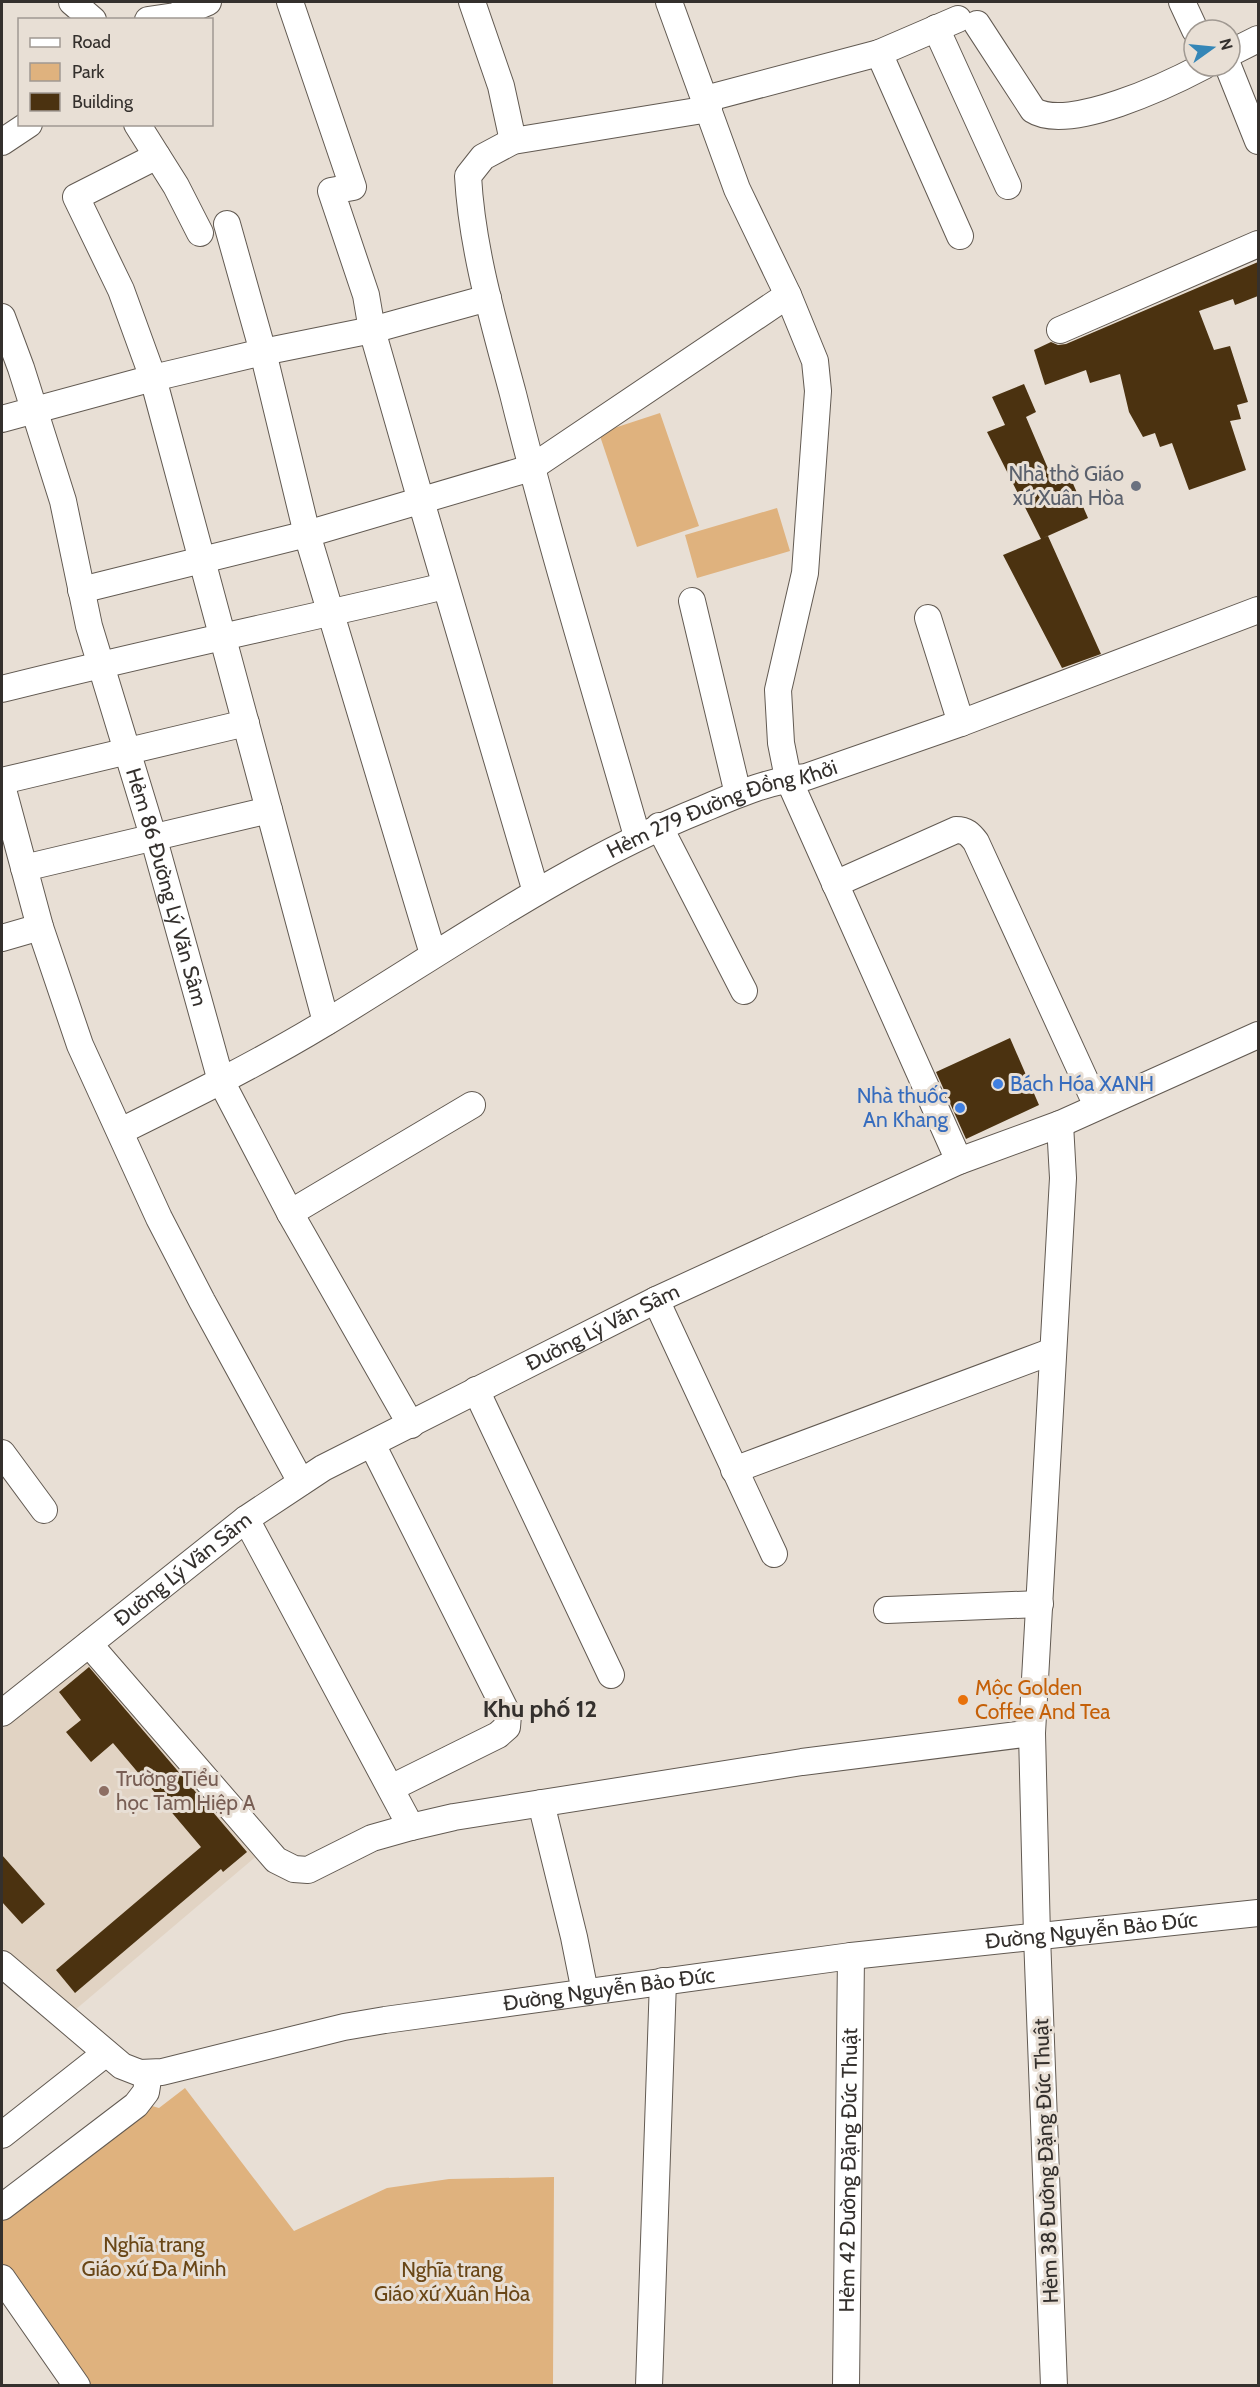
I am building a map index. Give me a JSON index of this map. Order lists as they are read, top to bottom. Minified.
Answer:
{"streets":{"street":["Hẻm 279 Đường Đồng Khởi","Hẻm 86 Đường Lý Văn Sâm","Đường Lý Văn Sâm","Đường Nguyễn Bảo Đức","Hẻm 38 Đường Đặng Đức Thuật","Hẻm 42 Đường Đặng Đức Thuật"]},"crossings":[["Hẻm 279 Đường Đồng Khởi","Hẻm 86 Đường Lý Văn Sâm"],["Hẻm 86 Đường Lý Văn Sâm","Đường Lý Văn Sâm"],["Đường Lý Văn Sâm","Hẻm 38 Đường Đặng Đức Thuật"],["Đường Nguyễn Bảo Đức","Hẻm 38 Đường Đặng Đức Thuật"],["Đường Nguyễn Bảo Đức","Hẻm 42 Đường Đặng Đức Thuật"]],"districts":["Khu phố 12"],"parks":["Nghĩa trang Giáo xứ Đa Minh","Nghĩa trang Giáo xứ Xuân Hòa"],"places":["Nhà thờ Giáo xứ Xuân Hòa","Bách Hóa XANH","Nhà thuốc An Khang","Mộc Golden Coffee And Tea","Trường Tiểu học Tam Hiệp A"],"legend":["Road","Park","Building"],"north":"right"}
